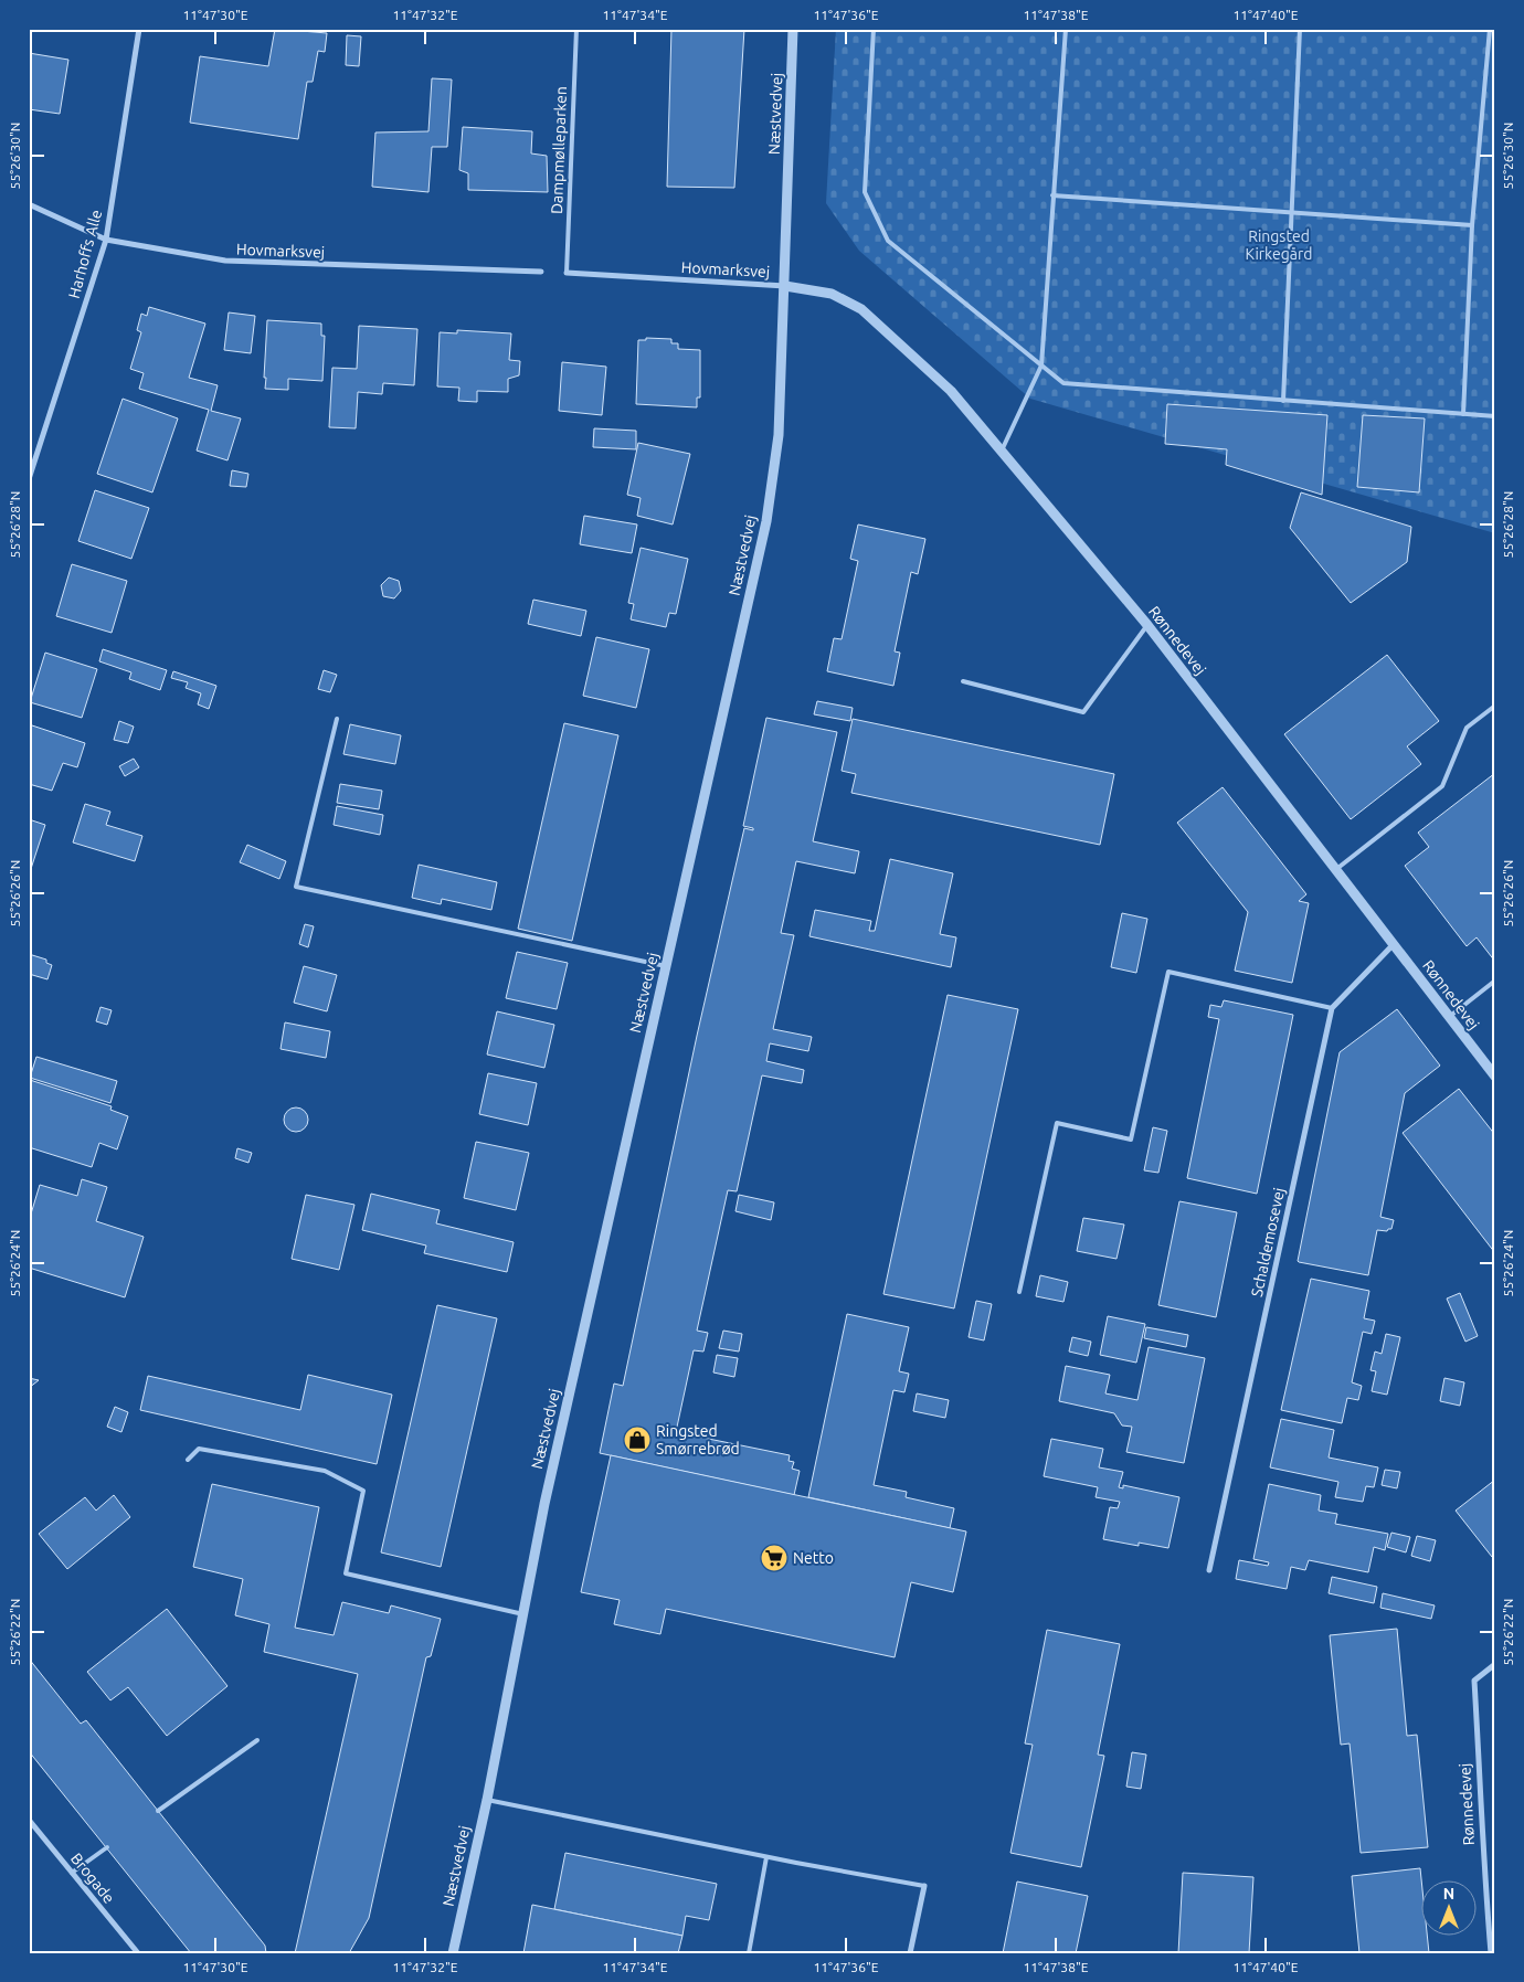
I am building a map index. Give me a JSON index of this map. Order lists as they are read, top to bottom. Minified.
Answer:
{"streets":{"street":["Næstvedvej","Hovmarksvej","Harhoffs Alle","Rønnedevej","Schaldemosevej","Brogade"],"lane":["Dampmølleparken"]},"crossings":[["Næstvedvej","Hovmarksvej"],["Næstvedvej","Rønnedevej"],["Dampmølleparken","Hovmarksvej"],["Hovmarksvej","Harhoffs Alle"],["Hovmarksvej","Rønnedevej"]],"parks":["Ringsted Kirkegård"],"places":{"shop":["Ringsted Smørrebrød"],"supermarket":["Netto"]},"north":"top","coordinates":["11°47'30\"E","11°47'32\"E","11°47'34\"E","11°47'36\"E","11°47'38\"E","11°47'40\"E","55°26'30\"N","55°26'28\"N","55°26'26\"N","55°26'24\"N","55°26'22\"N"]}
